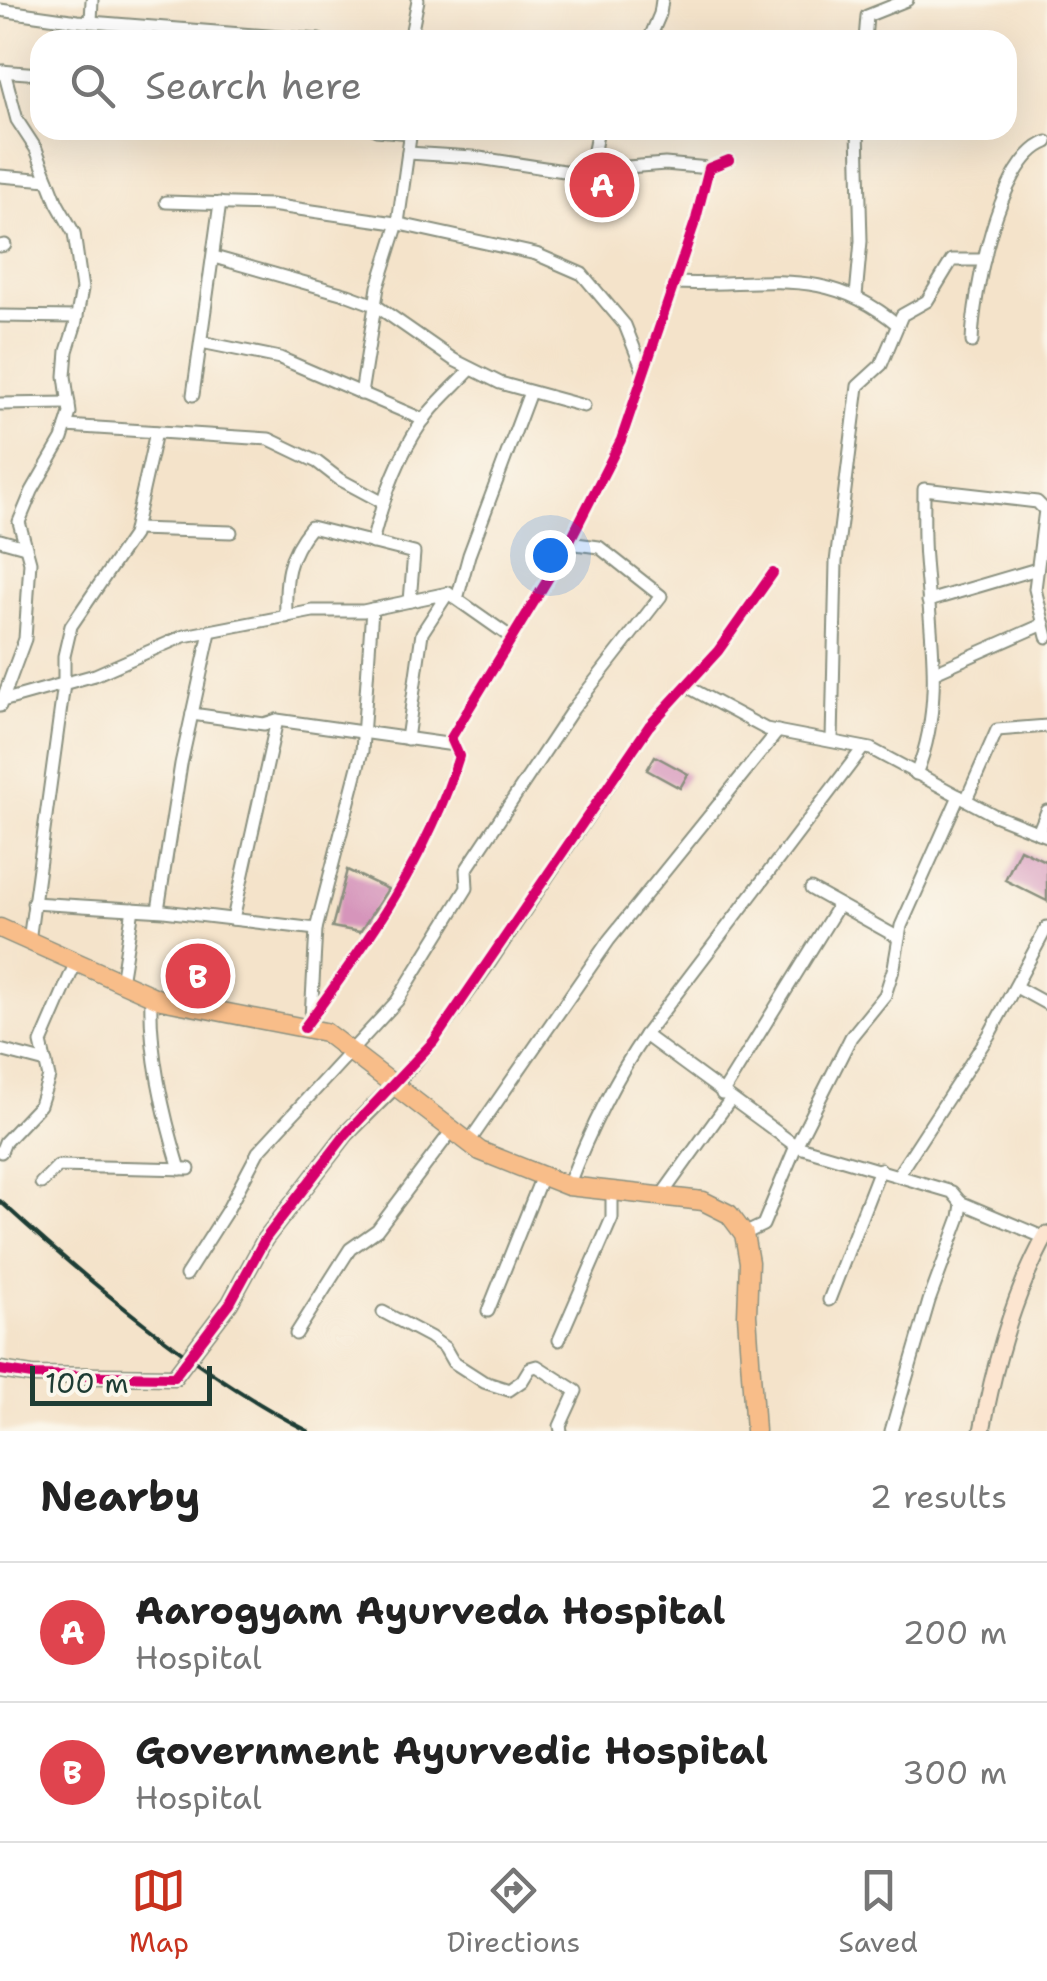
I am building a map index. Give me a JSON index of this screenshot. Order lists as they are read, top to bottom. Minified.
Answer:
{"scale_bar":"100 m","page":{"search":"Search here","pins":["A","B"],"scale":"100 m","heading":["Nearby","2 results"],"list":[{"mark":"A","name":"Aarogyam Ayurveda Hospital","note":"Hospital","value":"200 m"},{"mark":"B","name":"Government Ayurvedic Hospital","note":"Hospital","value":"300 m"}],"nav":["Map","Directions","Saved"]}}
